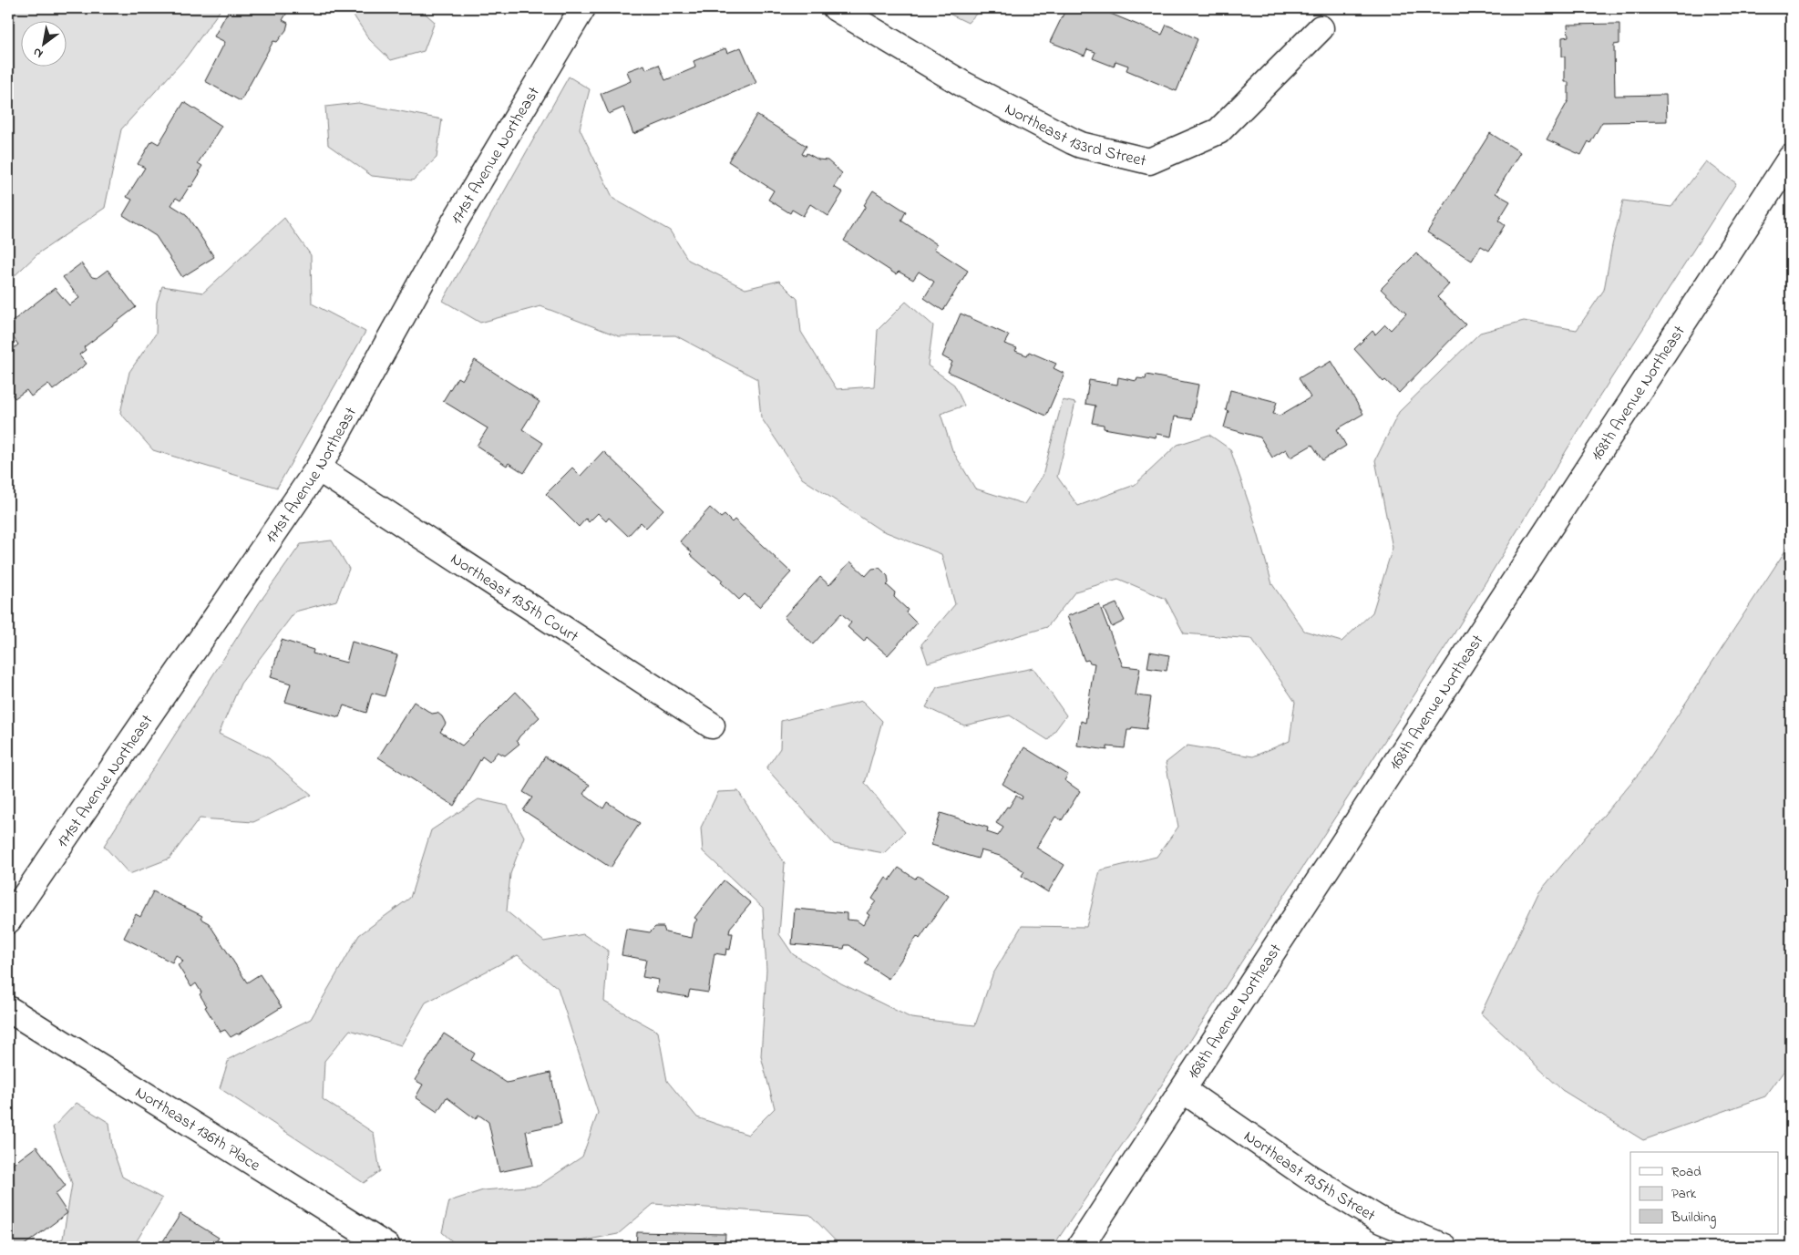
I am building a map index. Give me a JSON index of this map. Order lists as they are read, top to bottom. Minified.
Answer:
{"streets":{"street":["Northeast 133rd Street","171st Avenue Northeast","168th Avenue Northeast","Northeast 135th Court","Northeast 136th Place","Northeast 135th Street"]},"crossings":[["171st Avenue Northeast","Northeast 135th Court"],["168th Avenue Northeast","Northeast 135th Street"]],"legend":["Road","Park","Building"],"north":"bottom left"}
